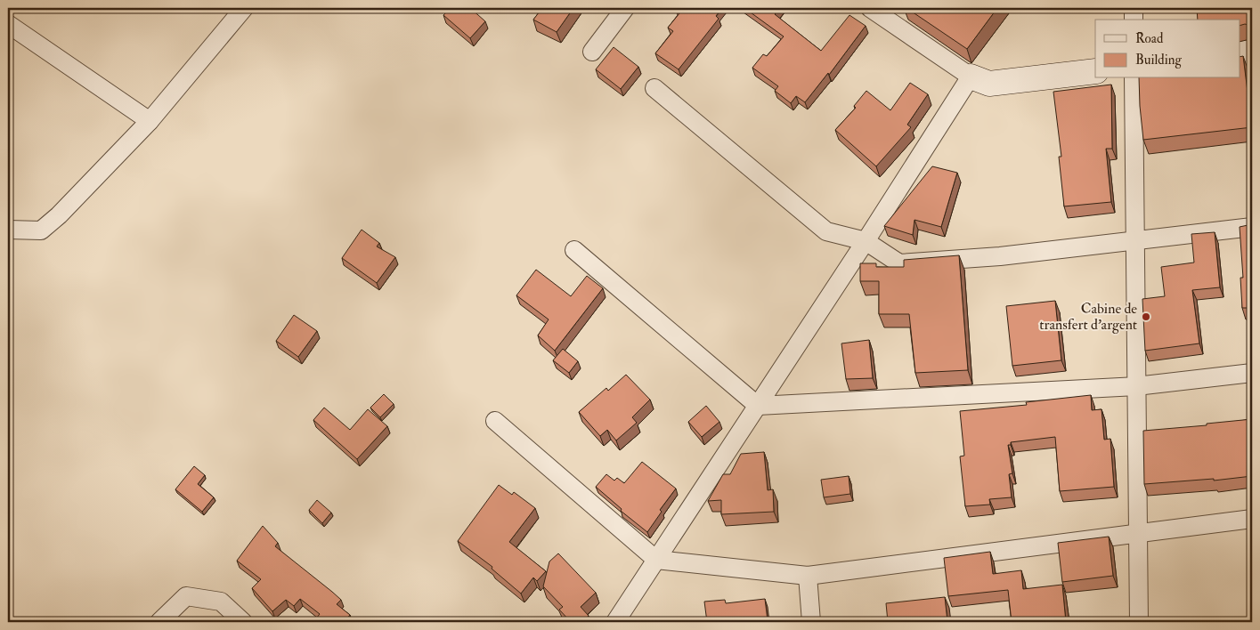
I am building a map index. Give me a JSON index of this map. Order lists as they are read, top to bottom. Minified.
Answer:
{"places":["Cabine de transfert d'argent"],"legend":["Road","Building"]}
